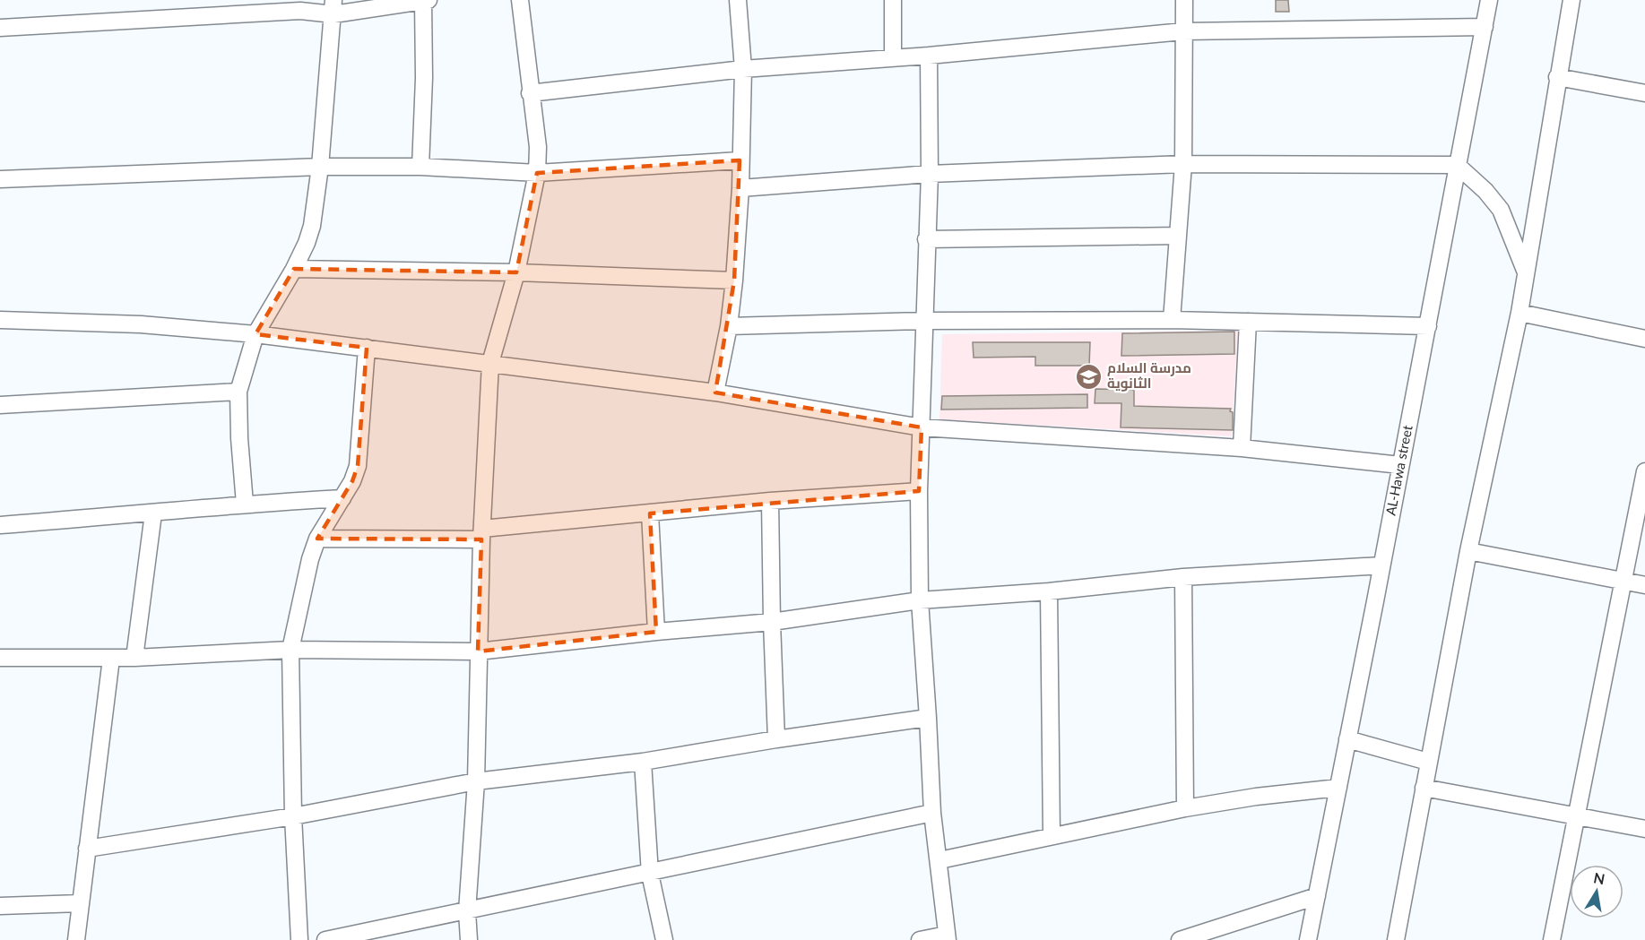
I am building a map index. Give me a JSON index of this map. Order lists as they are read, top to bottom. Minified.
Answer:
{"streets":{"street":["AL-Hawa street"]},"places":{"school or university":["مدرسة السلام الثانوية"]},"north":"top"}
